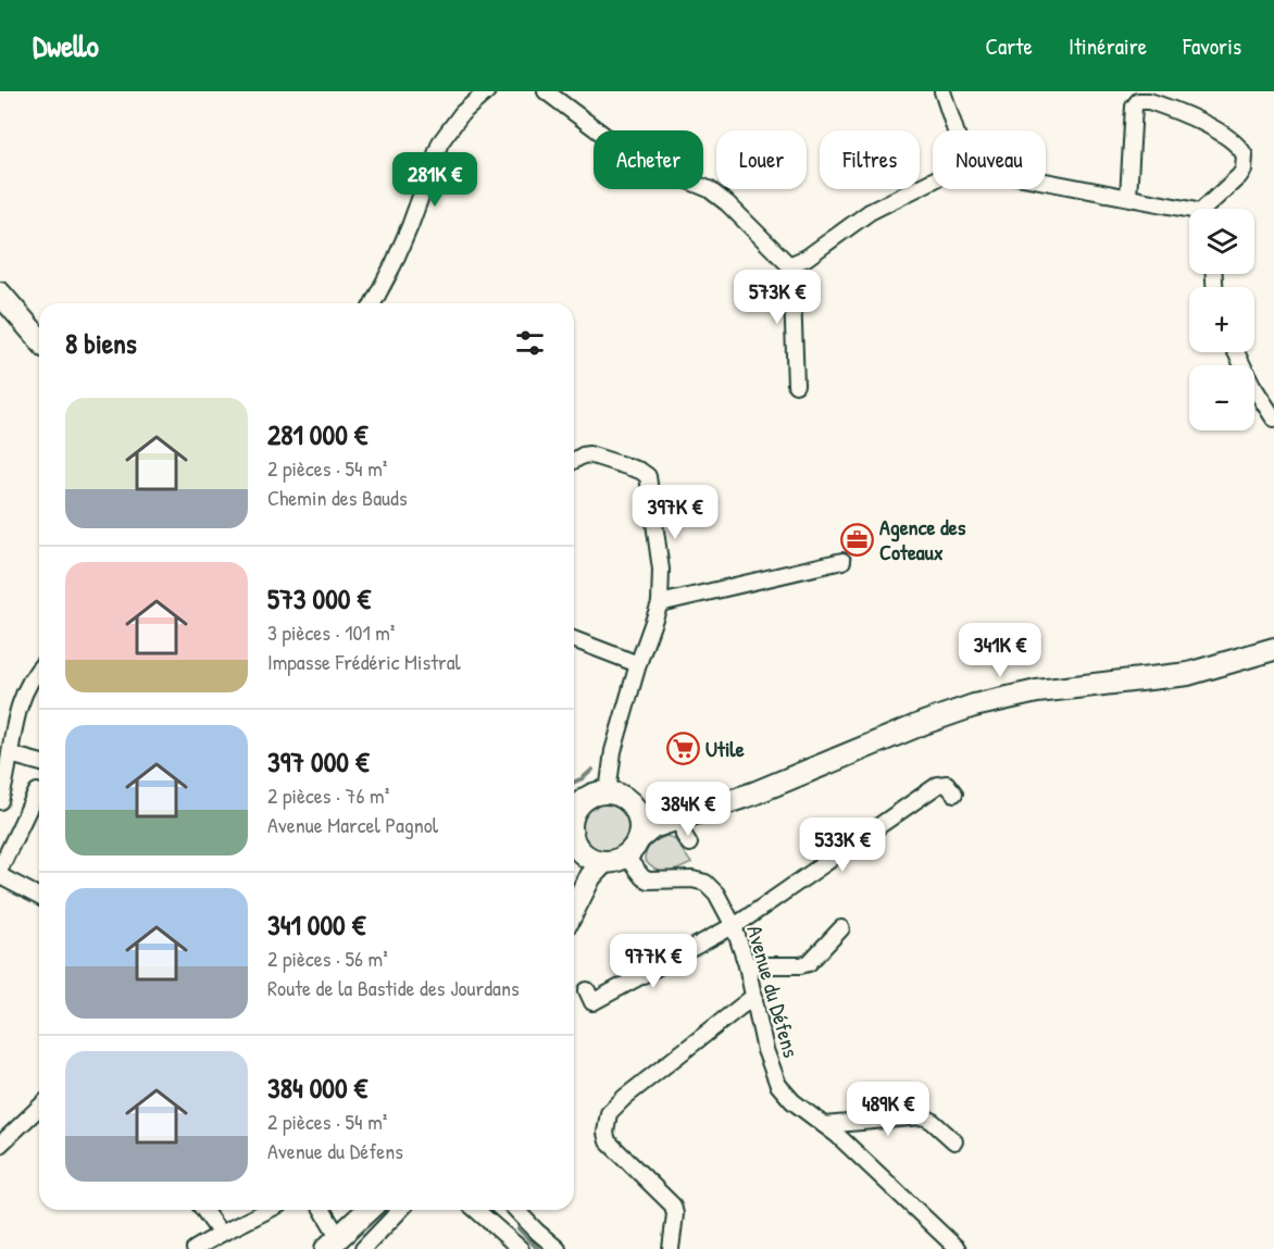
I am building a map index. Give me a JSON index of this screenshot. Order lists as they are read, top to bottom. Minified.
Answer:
{"streets":{"street":["Avenue du Défens"]},"places":{"office":["Agence des Coteaux"],"supermarket":["Utile"]},"page":{"header":"Dwello","nav":["Carte","Itinéraire","Favoris"],"chip":["Acheter","Louer","Filtres","Nouveau"],"price":["281K €","573K €","397K €","341K €","384K €","533K €","977K €","489K €"],"map_buttons":["+","−"],"heading":"8 biens","list":[{"name":"281 000 €","note":"2 pièces · 54 m² · Chemin des Bauds"},{"name":"573 000 €","note":"3 pièces · 101 m² · Impasse Frédéric Mistral"},{"name":"397 000 €","note":"2 pièces · 76 m² · Avenue Marcel Pagnol"},{"name":"341 000 €","note":"2 pièces · 56 m² · Route de la Bastide des Jourdans"},{"name":"384 000 €","note":"2 pièces · 54 m² · Avenue du Défens"}]}}
